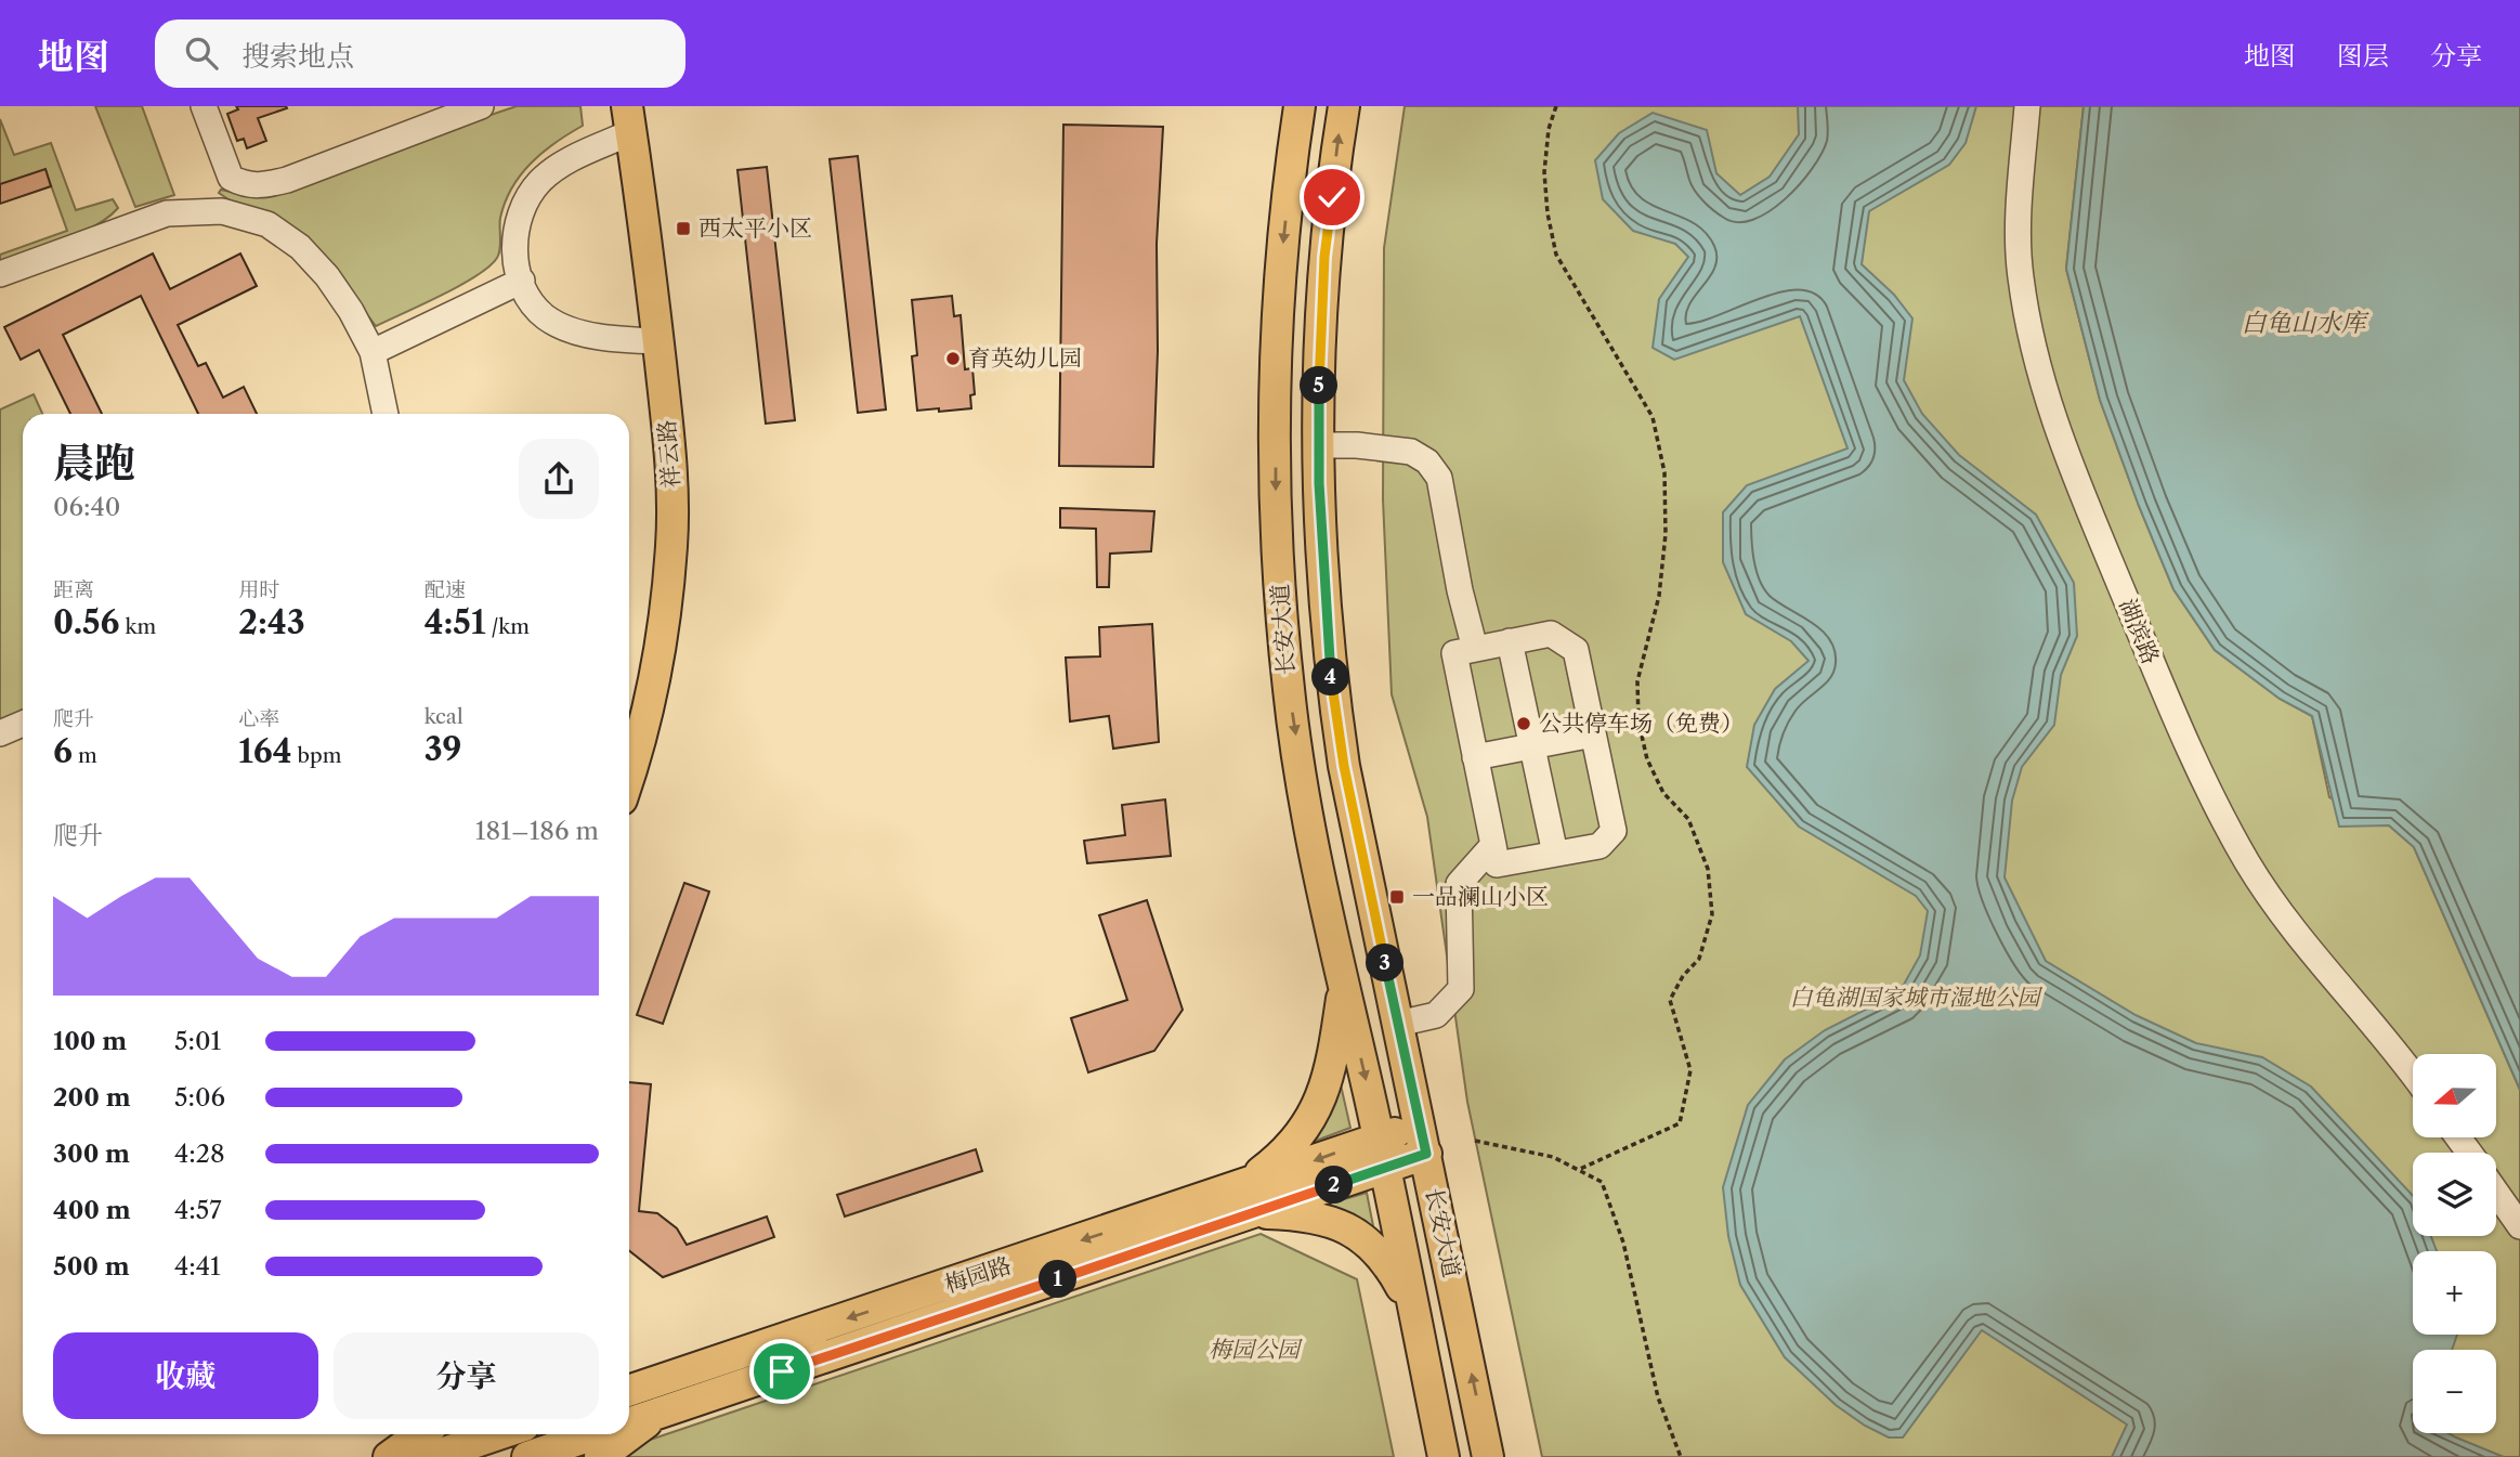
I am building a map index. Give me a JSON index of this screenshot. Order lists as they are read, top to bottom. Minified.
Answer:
{"streets":{"main road":["祥云路","长安大道","梅园路"],"street":["湖滨路"]},"crossings":[["长安大道","梅园路"]],"water":["白龟山水库"],"parks":["白龟湖国家城市湿地公园","梅园公园"],"places":{"transit":["西太平小区","一品澜山小区"],"other":["育英幼儿园","公共停车场（免费）"]},"north":"left","page":{"header":"地图","search":"搜索地点","nav":["地图","图层","分享"],"pins":["5","4","3","2","1"],"heading":["晨跑","06:40"],"stats":[["距离","0.56 km"],["用时","2:43"],["配速","4:51 /km"],["爬升","6 m"],["心率","164 bpm"],["kcal","39"]],"chart":["爬升","181–186 m"],"list":[{"name":"100 m","note":"5:01"},{"name":"200 m","note":"5:06"},{"name":"300 m","note":"4:28"},{"name":"400 m","note":"4:57"},{"name":"500 m","note":"4:41"}],"map_buttons":["+","−"],"buttons":["收藏","分享"]}}
